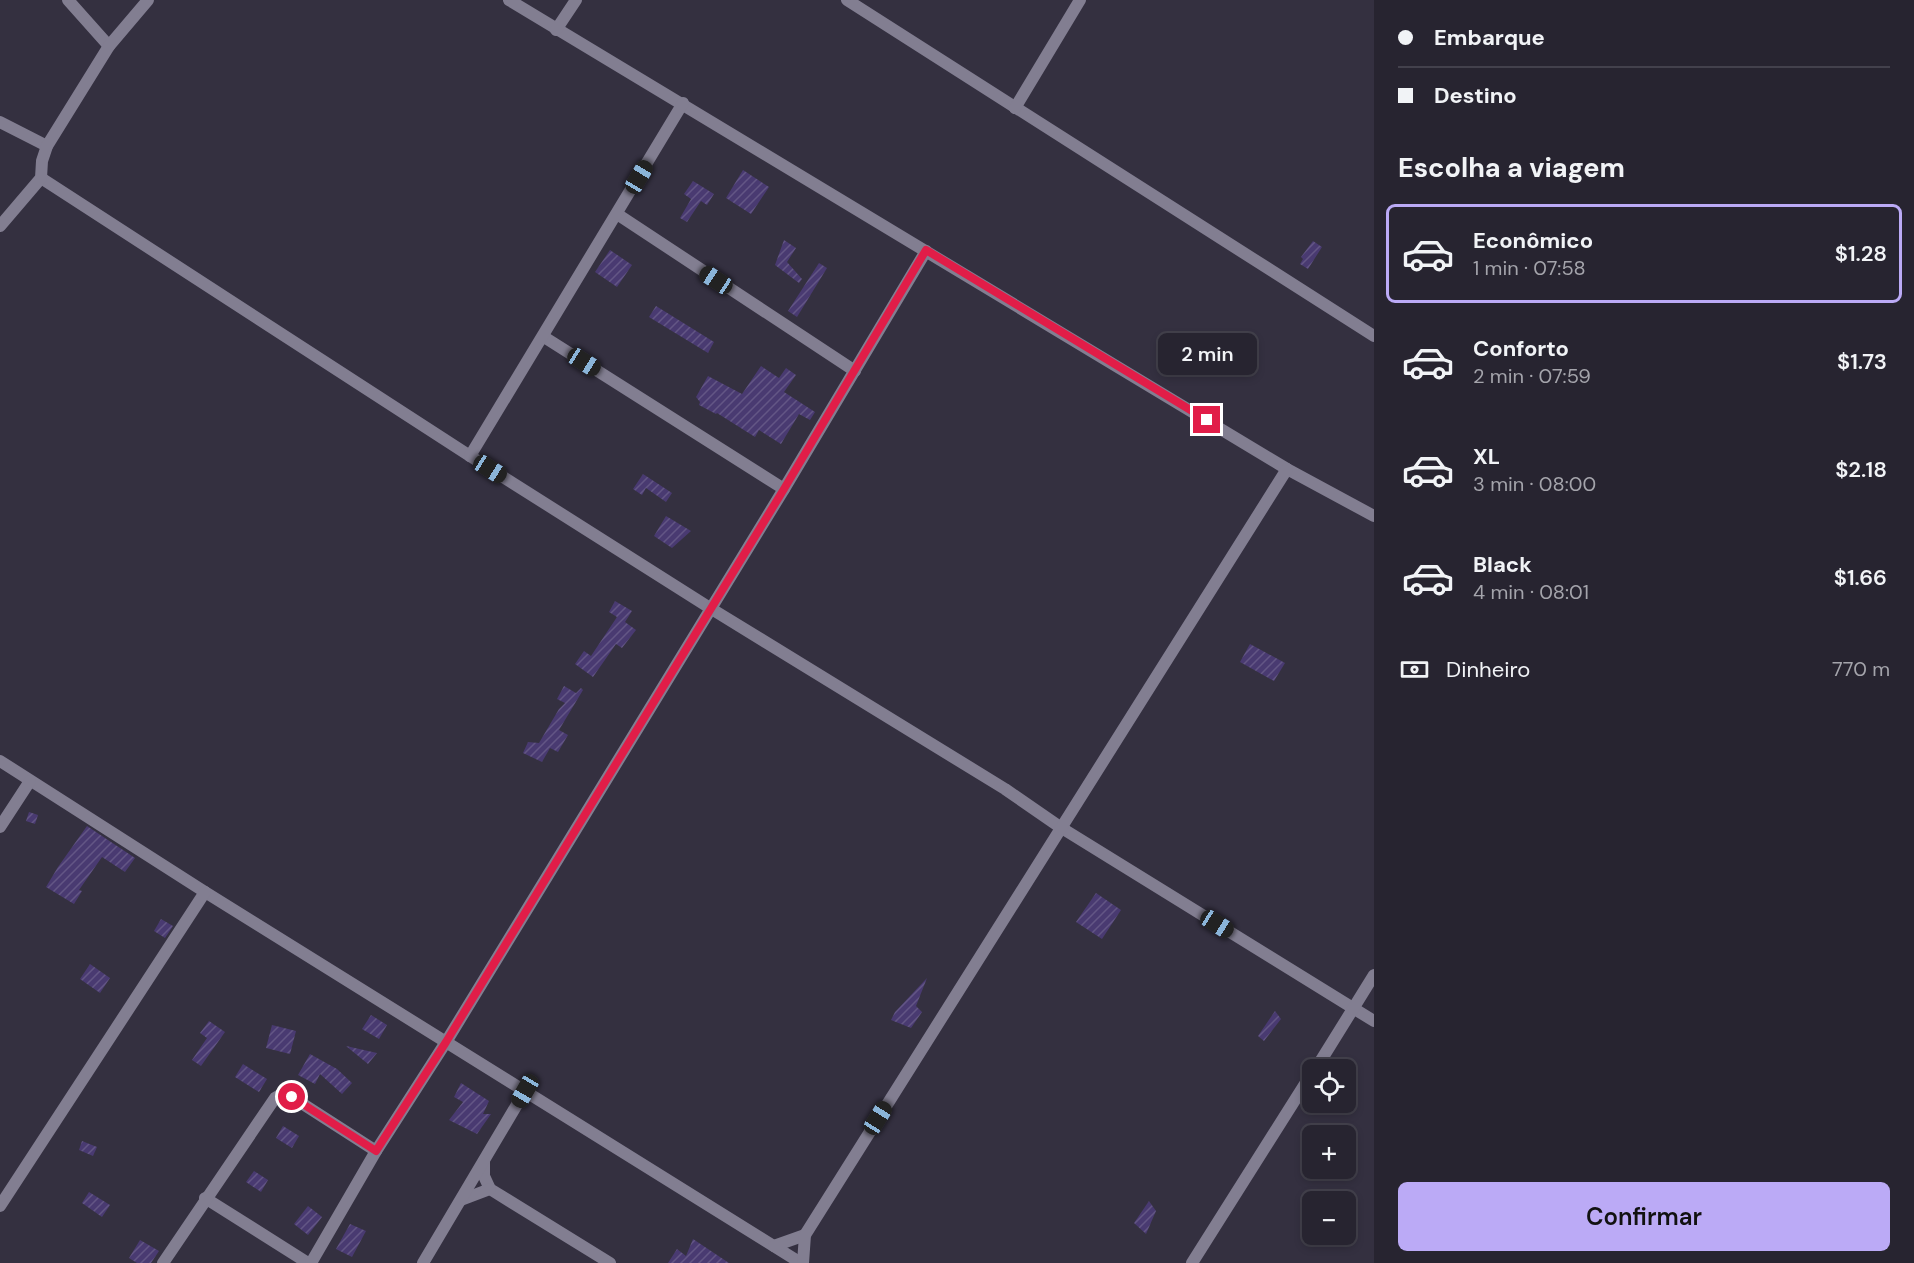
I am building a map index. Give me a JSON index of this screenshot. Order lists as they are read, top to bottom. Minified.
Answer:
{"page":{"banner":["Embarque","Destino"],"heading":"Escolha a viagem","list":[{"name":"Econômico","note":"1 min · 07:58","value":"$1.28"},{"name":"Conforto","note":"2 min · 07:59","value":"$1.73"},{"name":"XL","note":"3 min · 08:00","value":"$2.18"},{"name":"Black","note":"4 min · 08:01","value":"$1.66"}],"bubble":"2 min","pay":["Dinheiro","770 m"],"map_buttons":["+","−"],"buttons":"Confirmar"}}
